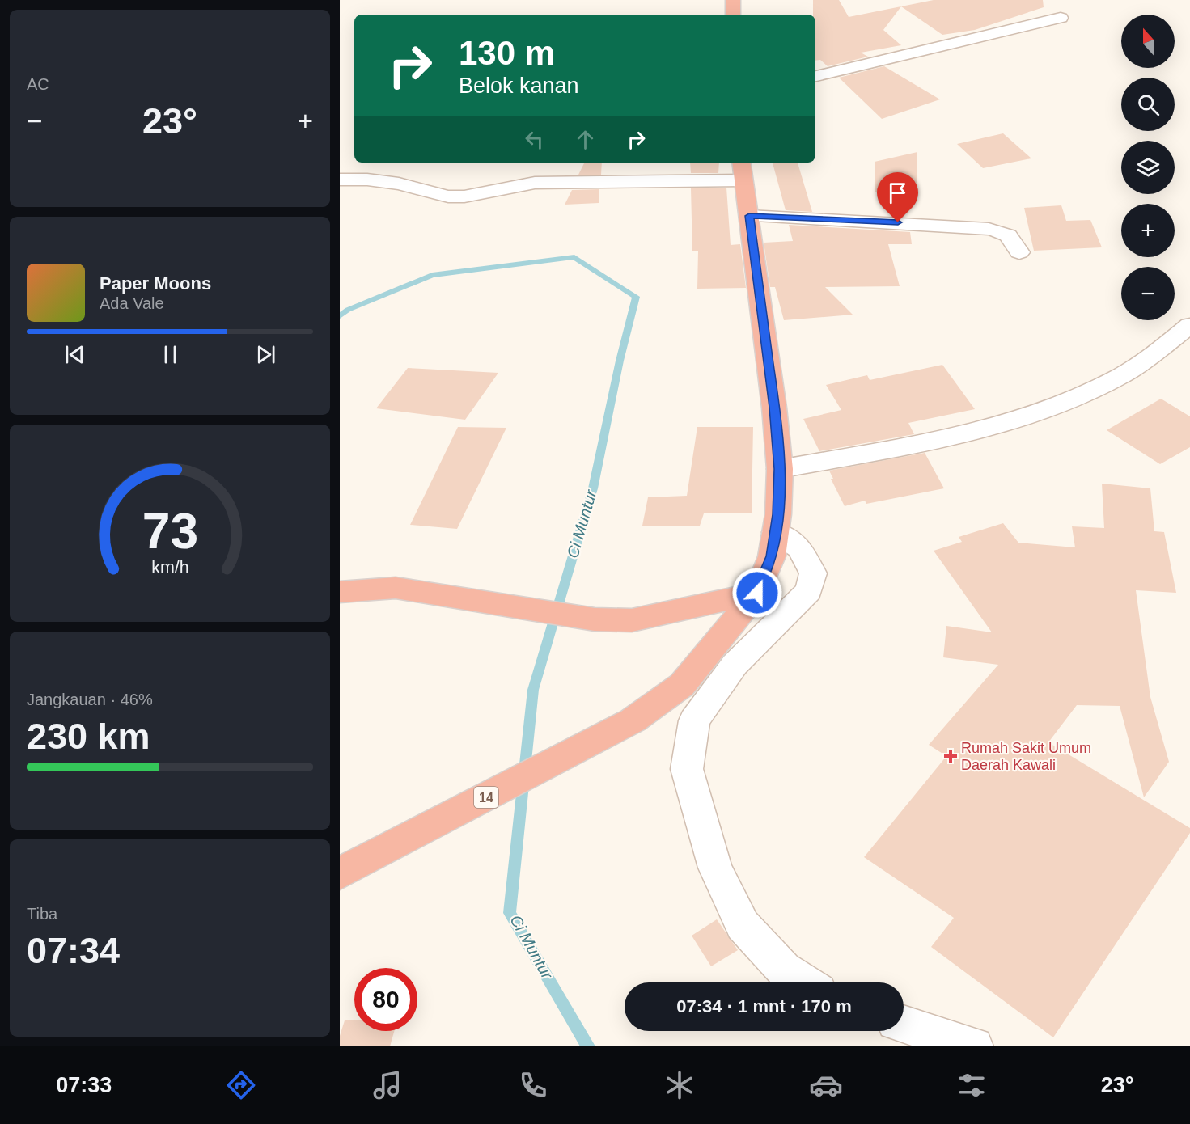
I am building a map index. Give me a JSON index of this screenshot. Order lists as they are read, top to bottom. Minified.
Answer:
{"streets":{"highway":["14"]},"water":["Ci Muntur"],"places":{"health":["Rumah Sakit Umum Daerah Kawali"]},"north":"top","page":{"tile":["AC",["Jangkauan · 46%","230 km"],["Tiba","07:34"]],"map_buttons":["+","−"],"turn":["130 m","Belok kanan"],"heat":["−","23°","+"],"song":["Paper Moons","Ada Vale"],"limit":"80","trip":"07:34 · 1 mnt · 170 m","tabs":["07:33","23°"],"gauge":["73","km/h"]}}
